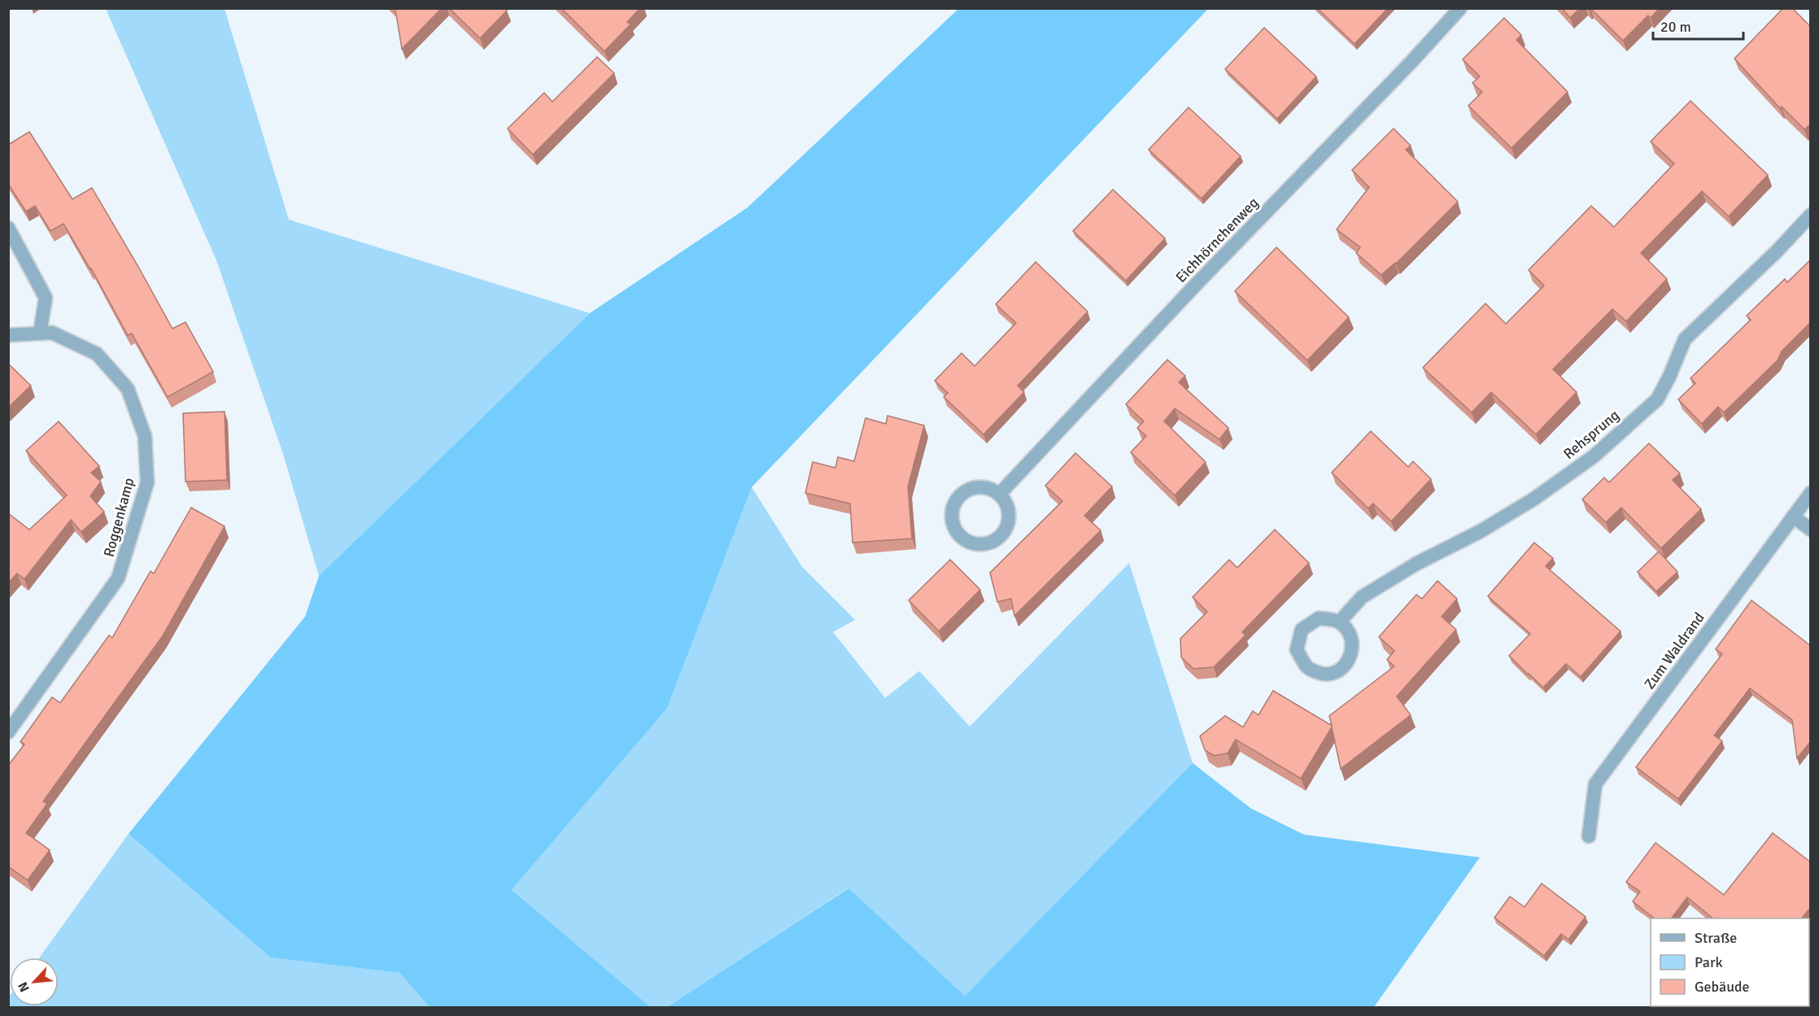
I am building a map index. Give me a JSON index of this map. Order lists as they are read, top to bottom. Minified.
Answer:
{"streets":{"street":["Eichhörnchenweg","Rehsprung","Roggenkamp","Zum Waldrand"]},"legend":["Straße","Park","Gebäude"],"scale_bar":"20 m","north":"bottom left"}
